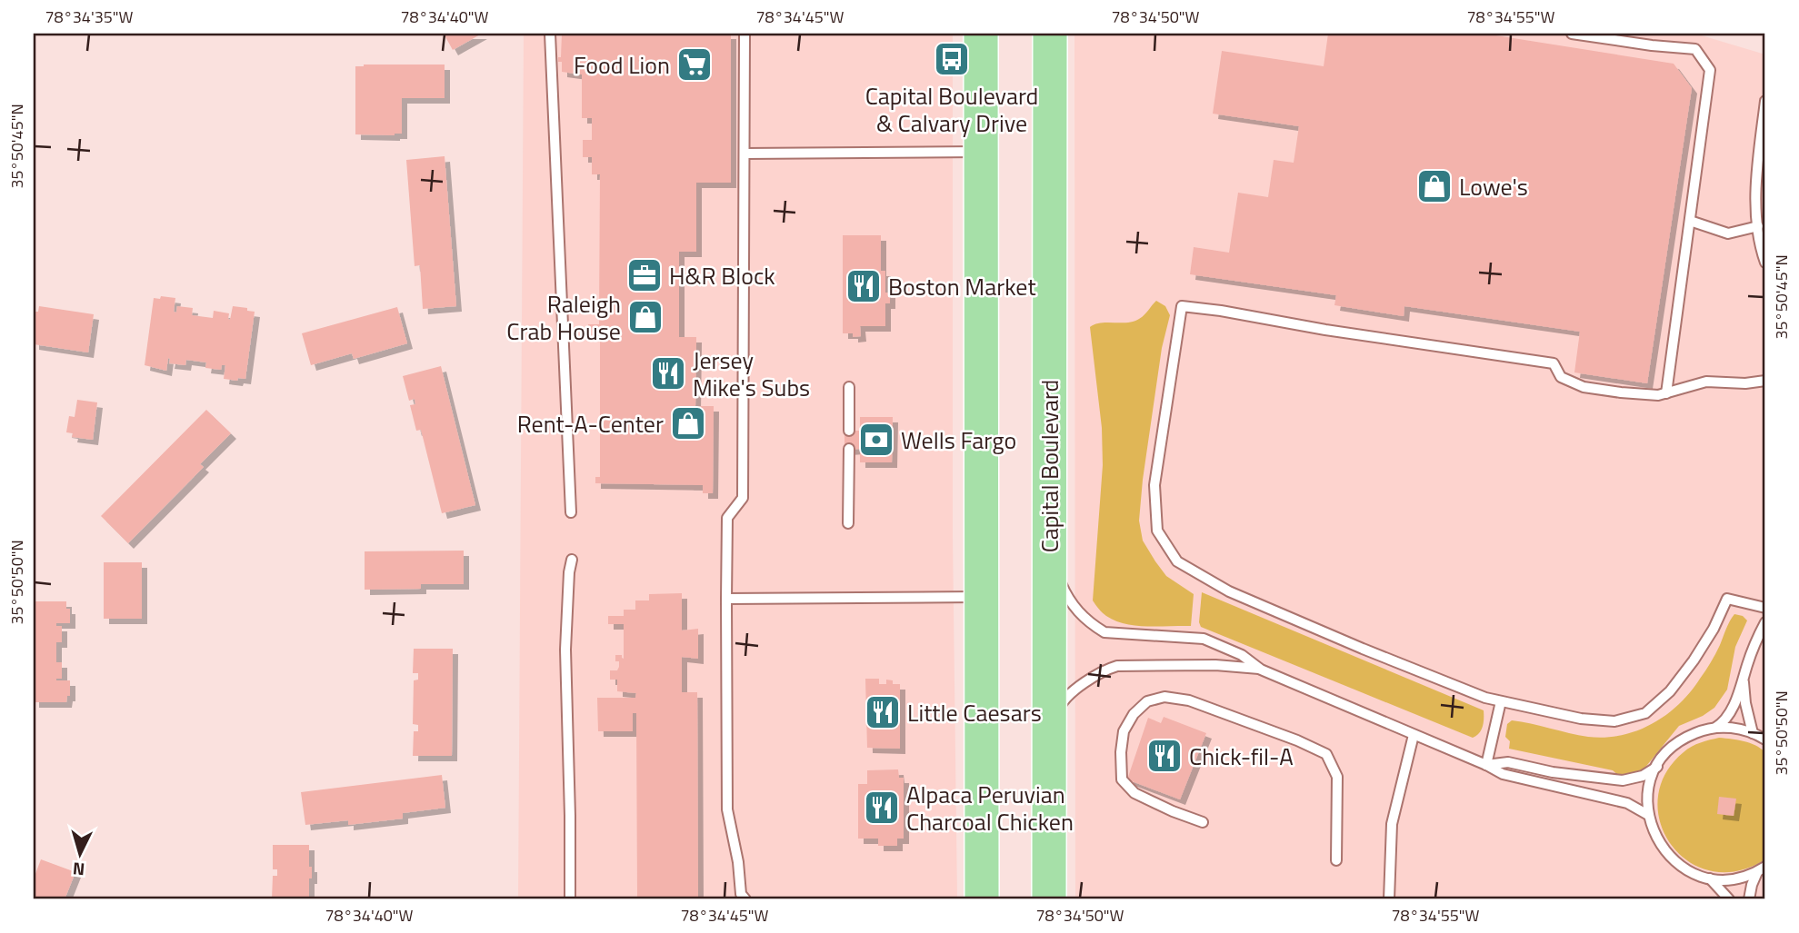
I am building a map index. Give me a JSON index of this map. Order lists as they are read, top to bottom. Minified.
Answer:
{"streets":{"highway":["Capital Boulevard"]},"places":{"bus stop":["Capital Boulevard & Calvary Drive"],"supermarket":["Food Lion"],"shop":["Lowe's","Raleigh Crab House","Rent-A-Center"],"office":["H&R Block"],"restaurant":["Boston Market","Jersey Mike's Subs","Little Caesars","Chick-fil-A","Alpaca Peruvian Charcoal Chicken"],"bank":["Wells Fargo"]},"north":"bottom","coordinates":["78°34'35\"W","78°34'40\"W","78°34'45\"W","78°34'50\"W","78°34'55\"W","35°50'45\"N","35°50'50\"N"]}
